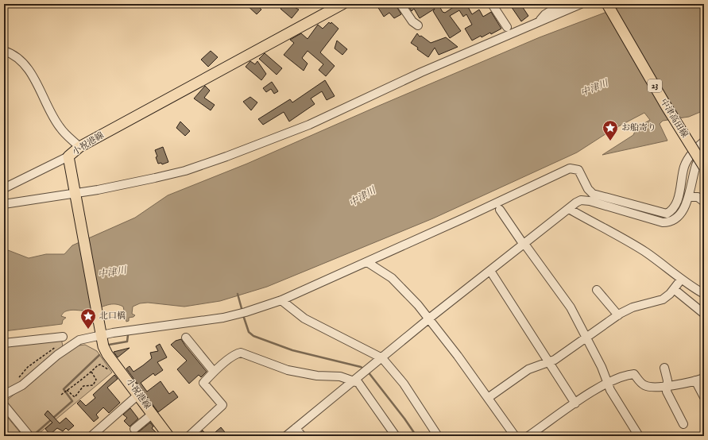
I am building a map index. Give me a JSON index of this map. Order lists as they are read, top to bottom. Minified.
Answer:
{"streets":{"main road":["23","中津高田線","小祝港線"]},"water":["中津川"],"places":{"place":["お船寄り","北口橋"]}}
